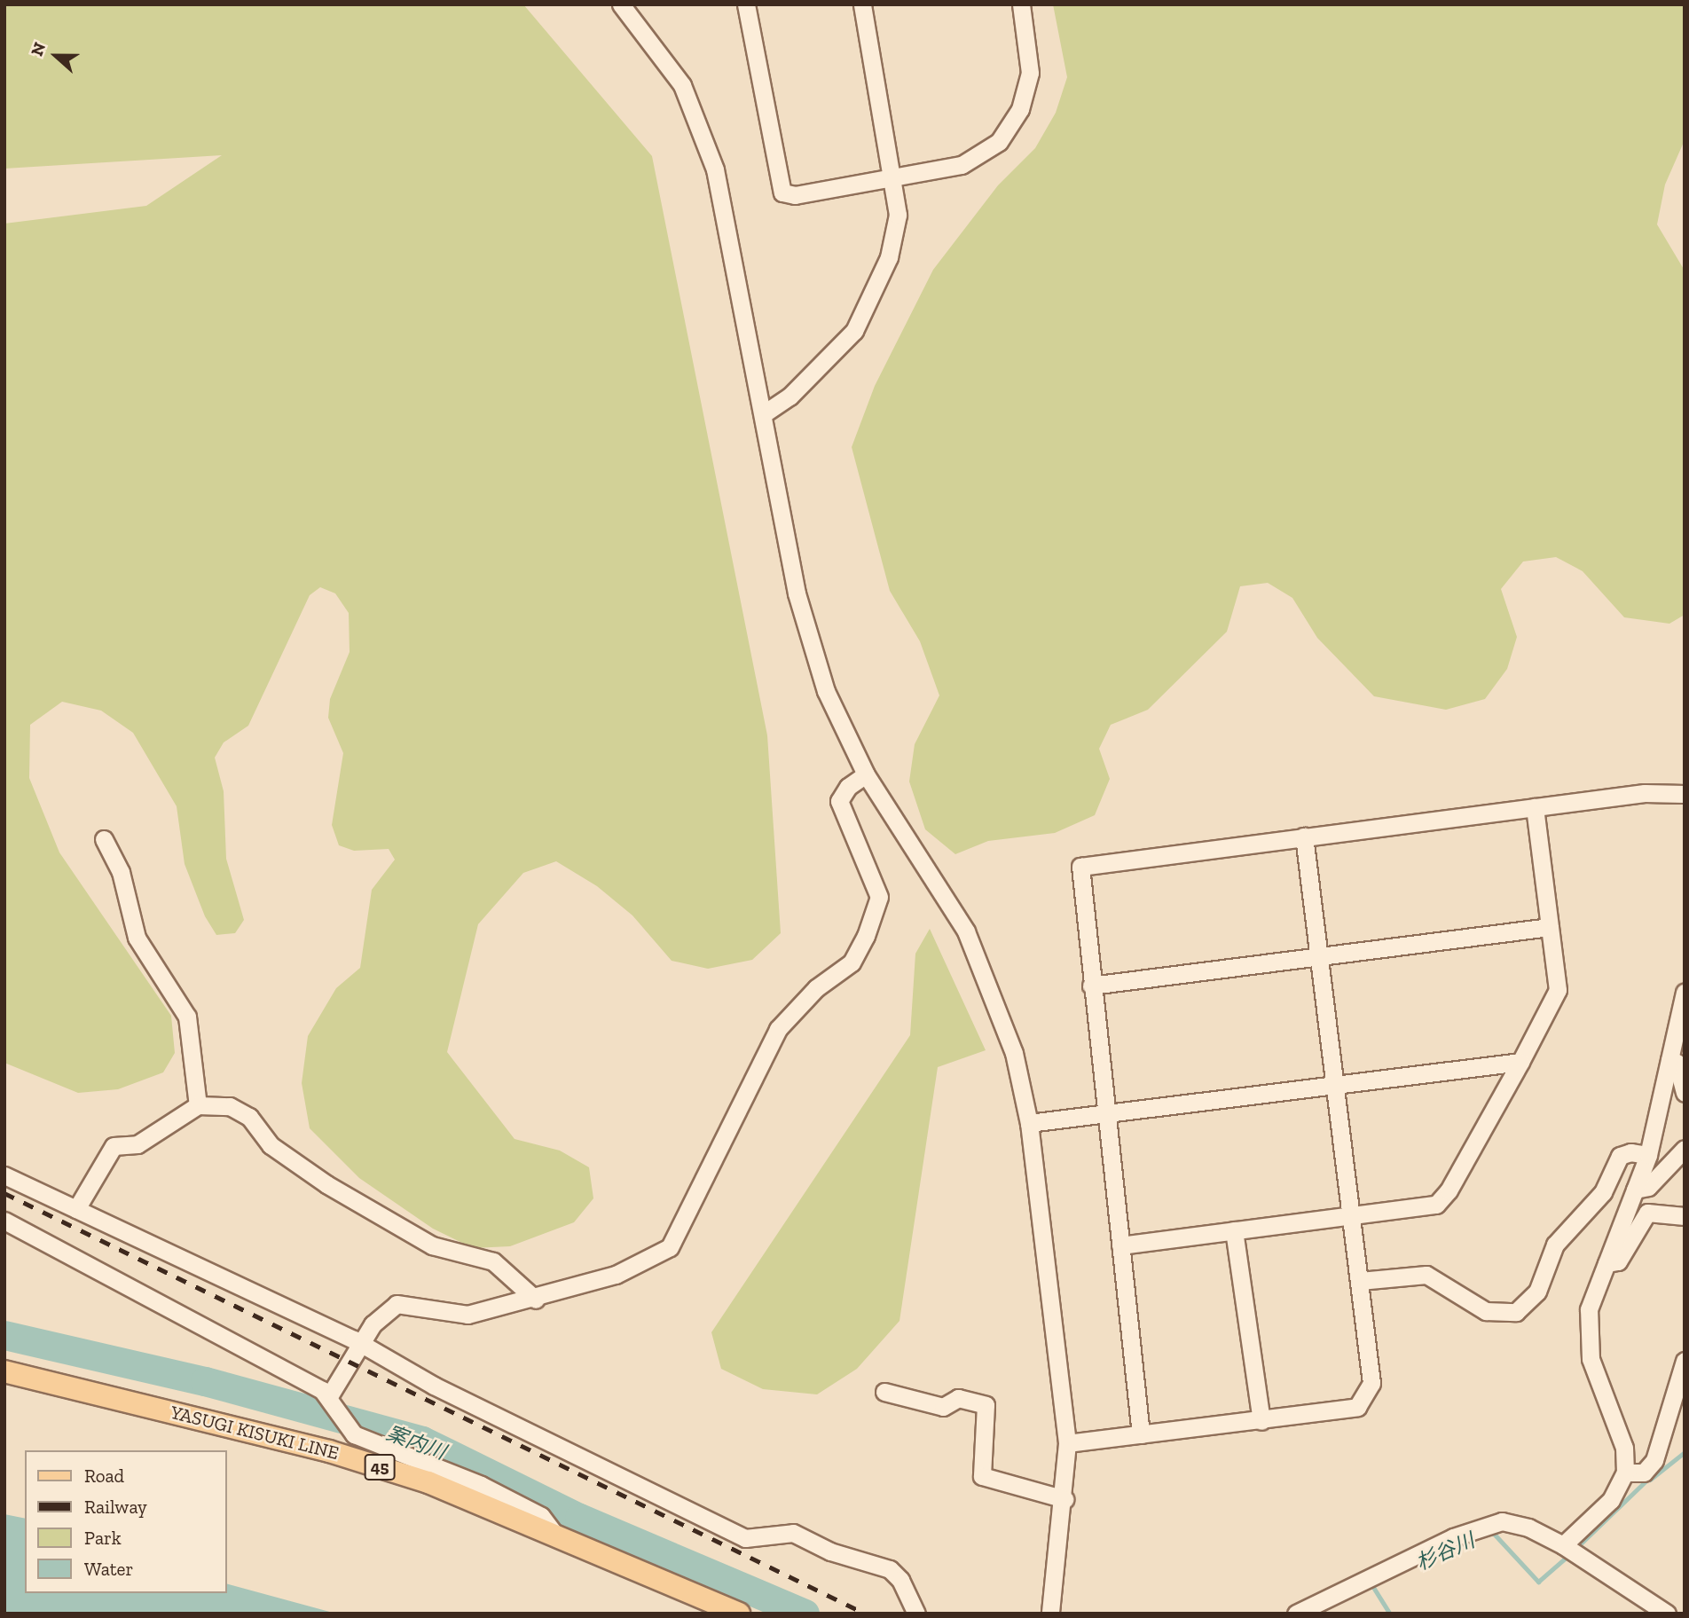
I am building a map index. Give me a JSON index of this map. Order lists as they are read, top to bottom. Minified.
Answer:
{"streets":{"main road":["YASUGI KISUKI LINE","45"]},"water":["案内川","杉谷川"],"legend":["Road","Railway","Park","Water"],"north":"left"}
